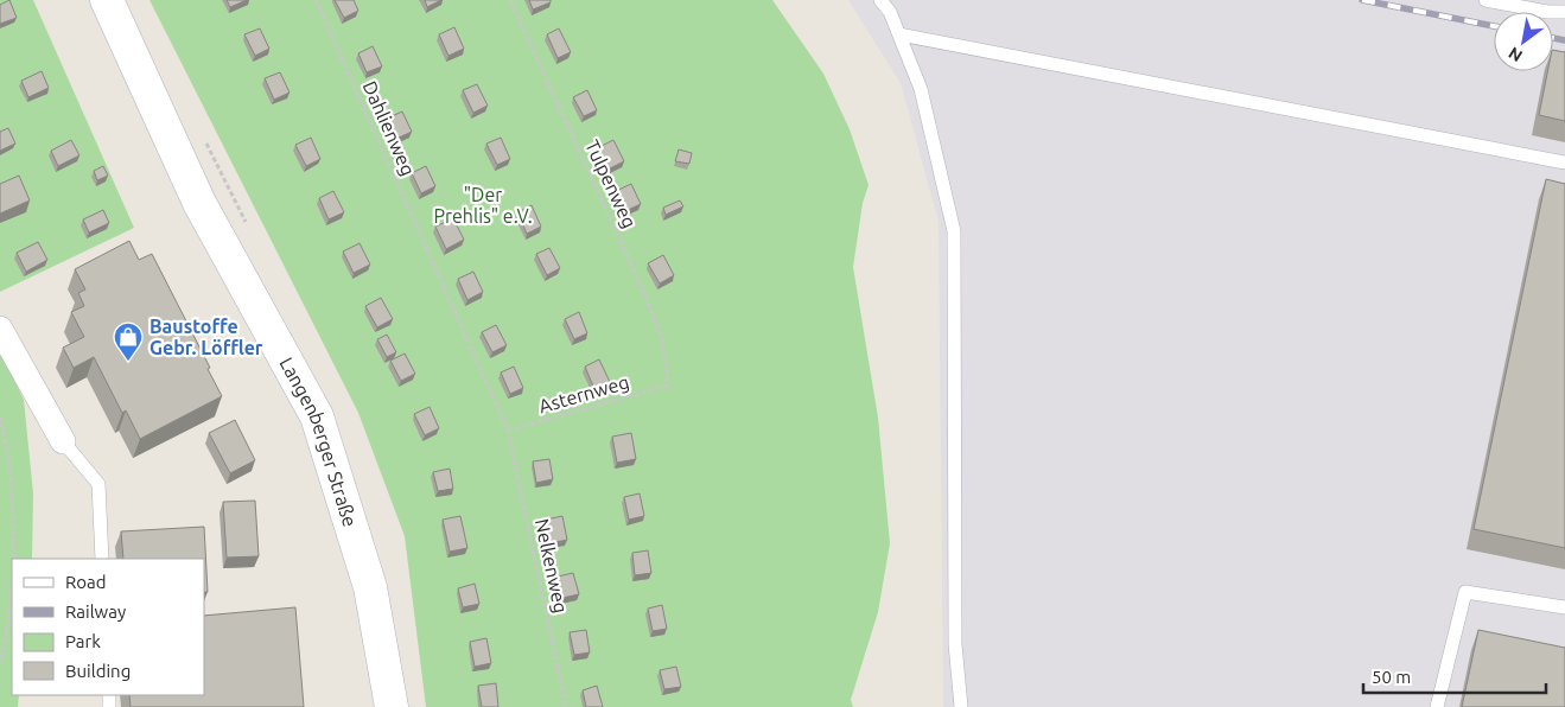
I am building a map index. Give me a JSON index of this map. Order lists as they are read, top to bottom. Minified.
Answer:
{"streets":{"main road":["Langenberger Straße"],"path":["Dahlienweg","Tulpenweg","Asternweg","Nelkenweg"]},"crossings":[["Dahlienweg","Asternweg"],["Dahlienweg","Nelkenweg"],["Tulpenweg","Asternweg"],["Asternweg","Nelkenweg"]],"parks":["\"Der Prehlis\" e.V."],"places":{"shop":["Baustoffe Gebr. Löffler"]},"legend":["Road","Railway","Park","Building"],"scale_bar":"50 m","north":"bottom left"}
